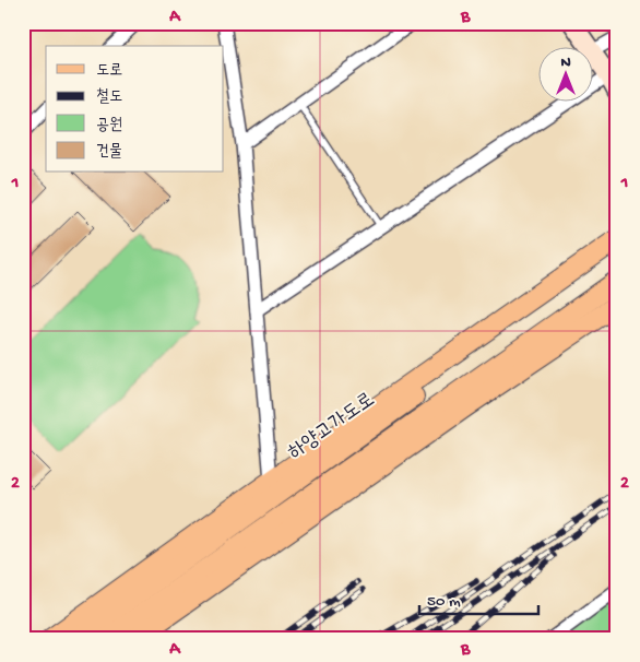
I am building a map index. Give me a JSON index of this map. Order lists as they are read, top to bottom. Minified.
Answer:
{"streets":{"main road":["하양고가도로"]},"legend":["도로","철도","공원","건물"],"scale_bar":"50 m","north":"top","grid":{"columns":["A","B"],"rows":["1","2"]}}
